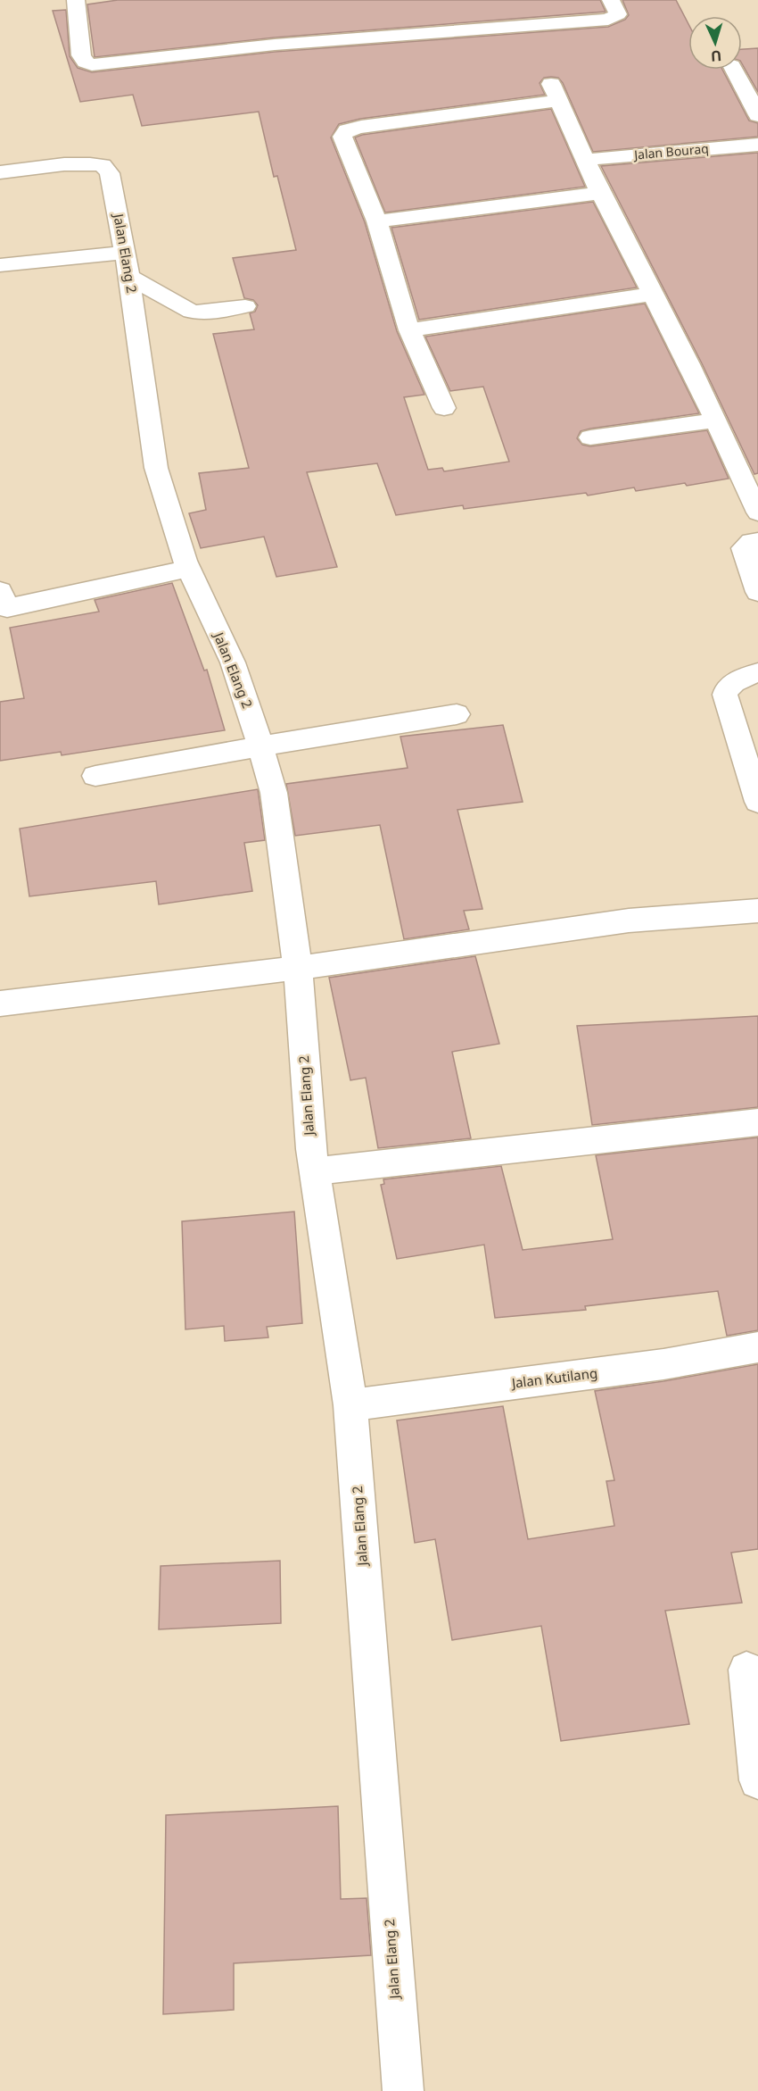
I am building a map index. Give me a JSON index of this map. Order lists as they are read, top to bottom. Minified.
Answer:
{"streets":{"street":["Jalan Bouraq","Jalan Elang 2","Jalan Kutilang"]},"crossings":[["Jalan Elang 2","Jalan Kutilang"]],"north":"bottom"}
